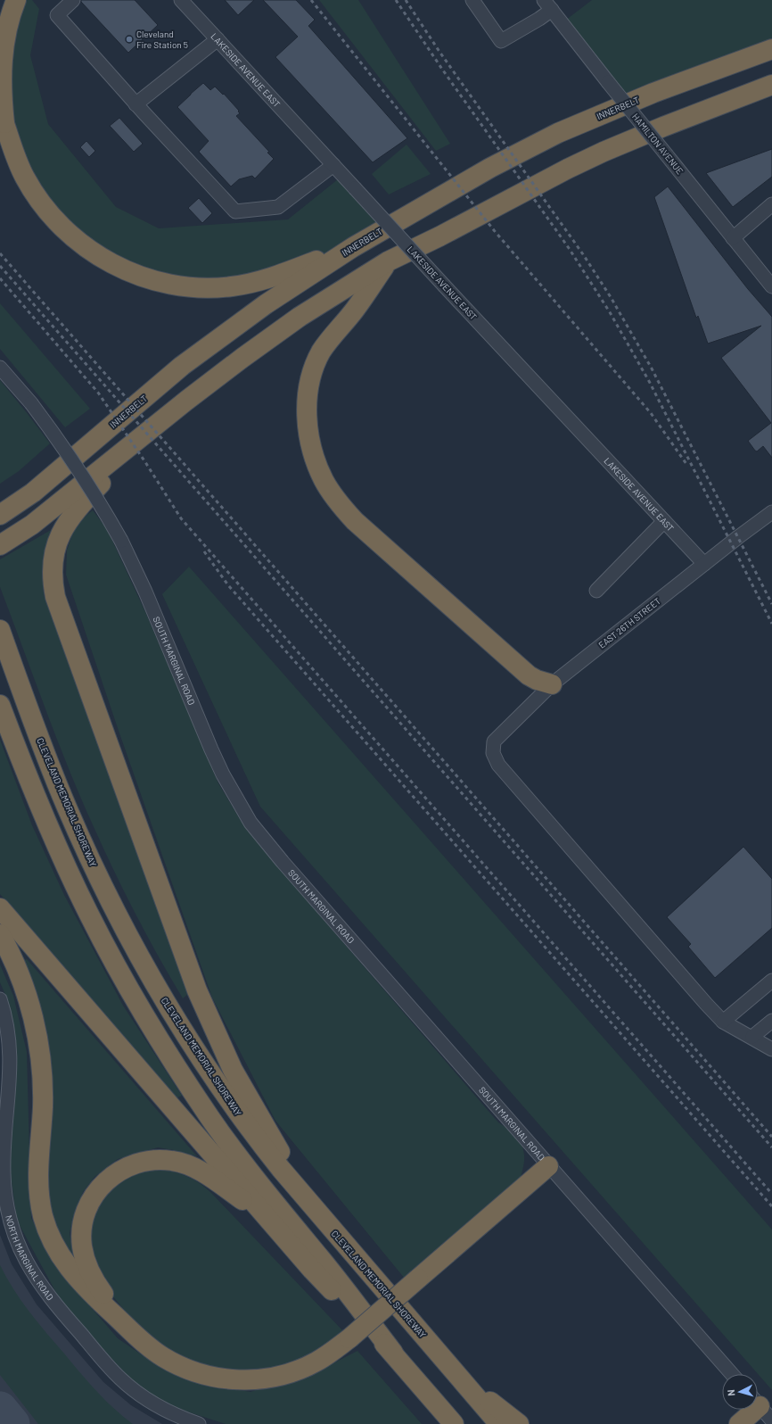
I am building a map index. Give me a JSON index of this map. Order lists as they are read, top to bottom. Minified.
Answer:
{"streets":{"highway":["INNERBELT","CLEVELAND MEMORIAL SHOREWAY"],"street":["LAKESIDE AVENUE EAST","HAMILTON AVENUE","EAST 26TH STREET","SOUTH MARGINAL ROAD","NORTH MARGINAL ROAD"]},"crossings":[["LAKESIDE AVENUE EAST","EAST 26TH STREET"]],"places":["Cleveland Fire Station 5"],"north":"left"}
